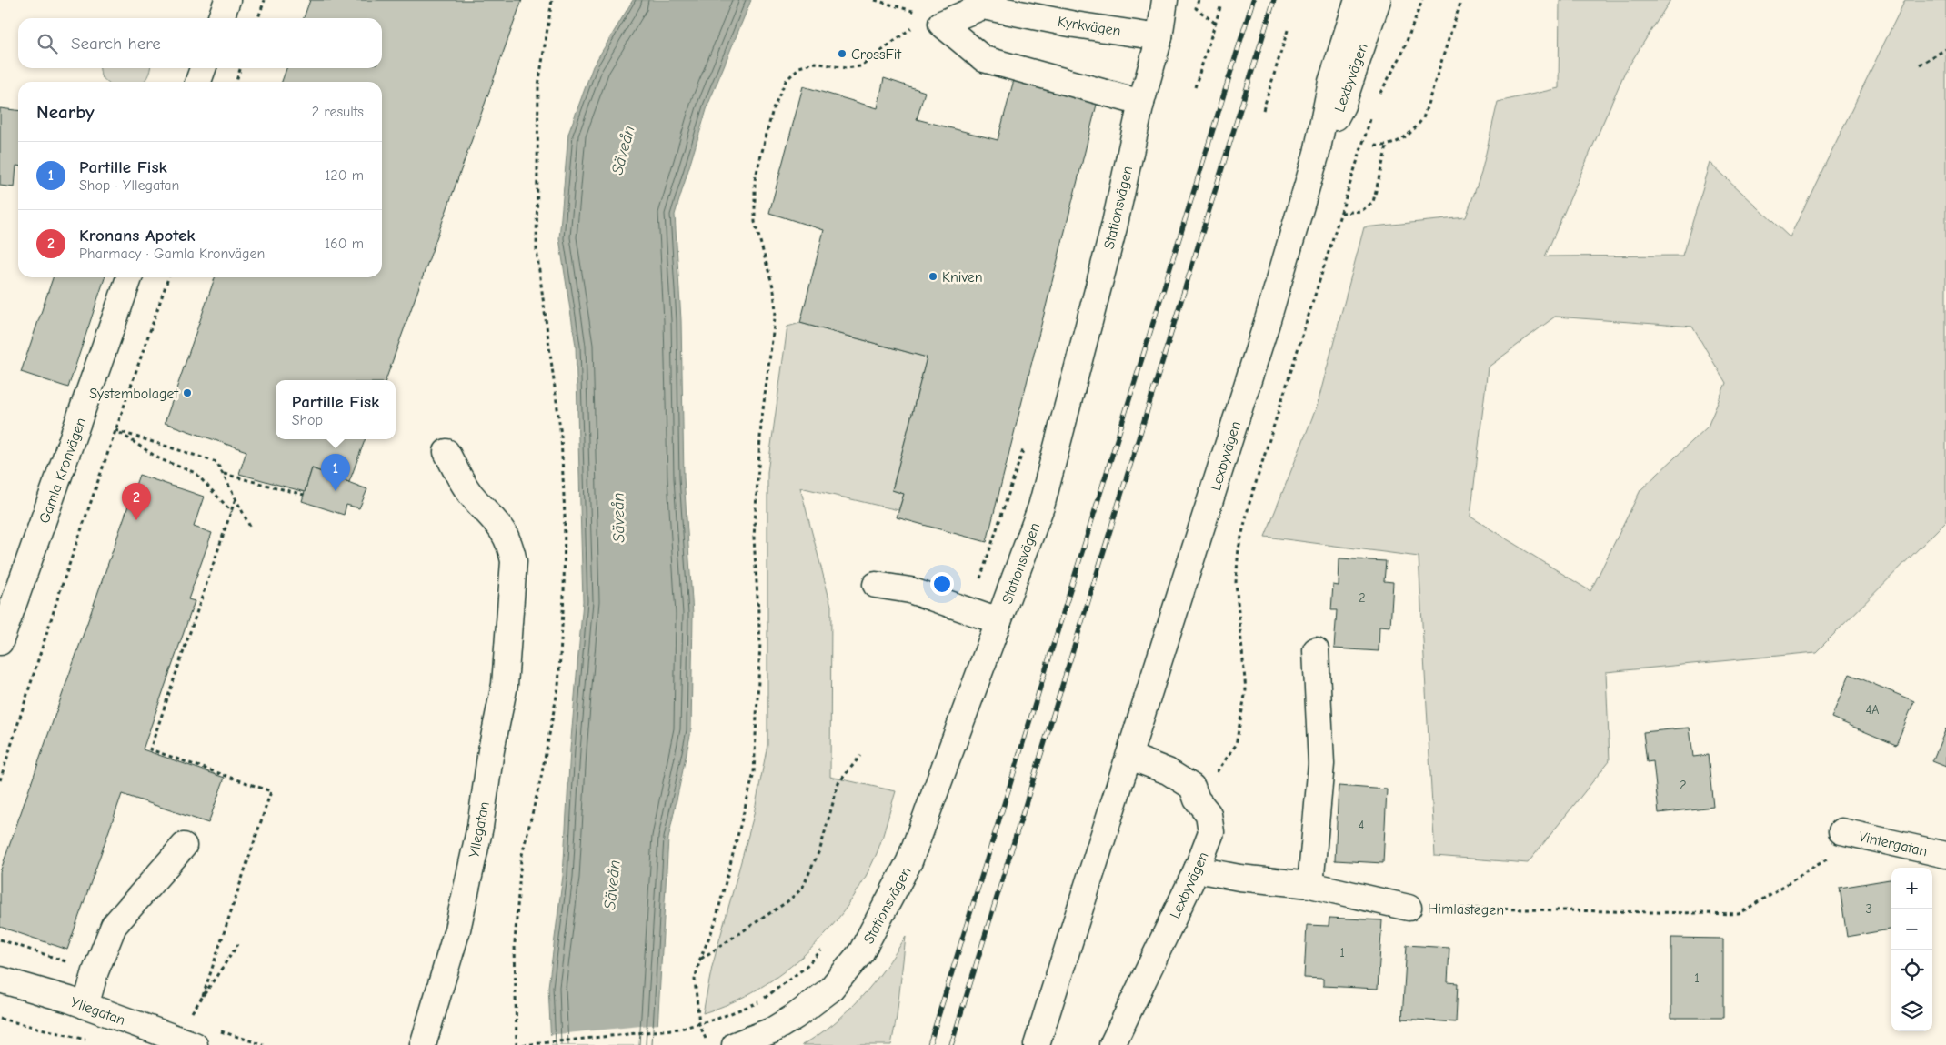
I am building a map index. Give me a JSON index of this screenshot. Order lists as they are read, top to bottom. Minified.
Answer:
{"streets":{"street":["Kyrkvägen","Lexbyvägen","Stationsvägen","Gamla Kronvägen","Yllegatan","Vintergatan","Himlastegen"]},"crossings":[["Kyrkvägen","Stationsvägen"],["Lexbyvägen","Himlastegen"],["Vintergatan","Himlastegen"]],"water":["Säveån"],"places":["CrossFit","Kniven","Systembolaget"],"house_numbers":["2","4A","2","4","3","1","1"],"page":{"search":"Search here","heading":["Nearby","2 results"],"list":[{"mark":"1","name":"Partille Fisk","note":"Shop · Yllegatan","value":"120 m"},{"mark":"2","name":"Kronans Apotek","note":"Pharmacy · Gamla Kronvägen","value":"160 m"}],"popup":["Partille Fisk","Shop"],"pins":["1","2"],"map_buttons":["+","−"]}}
